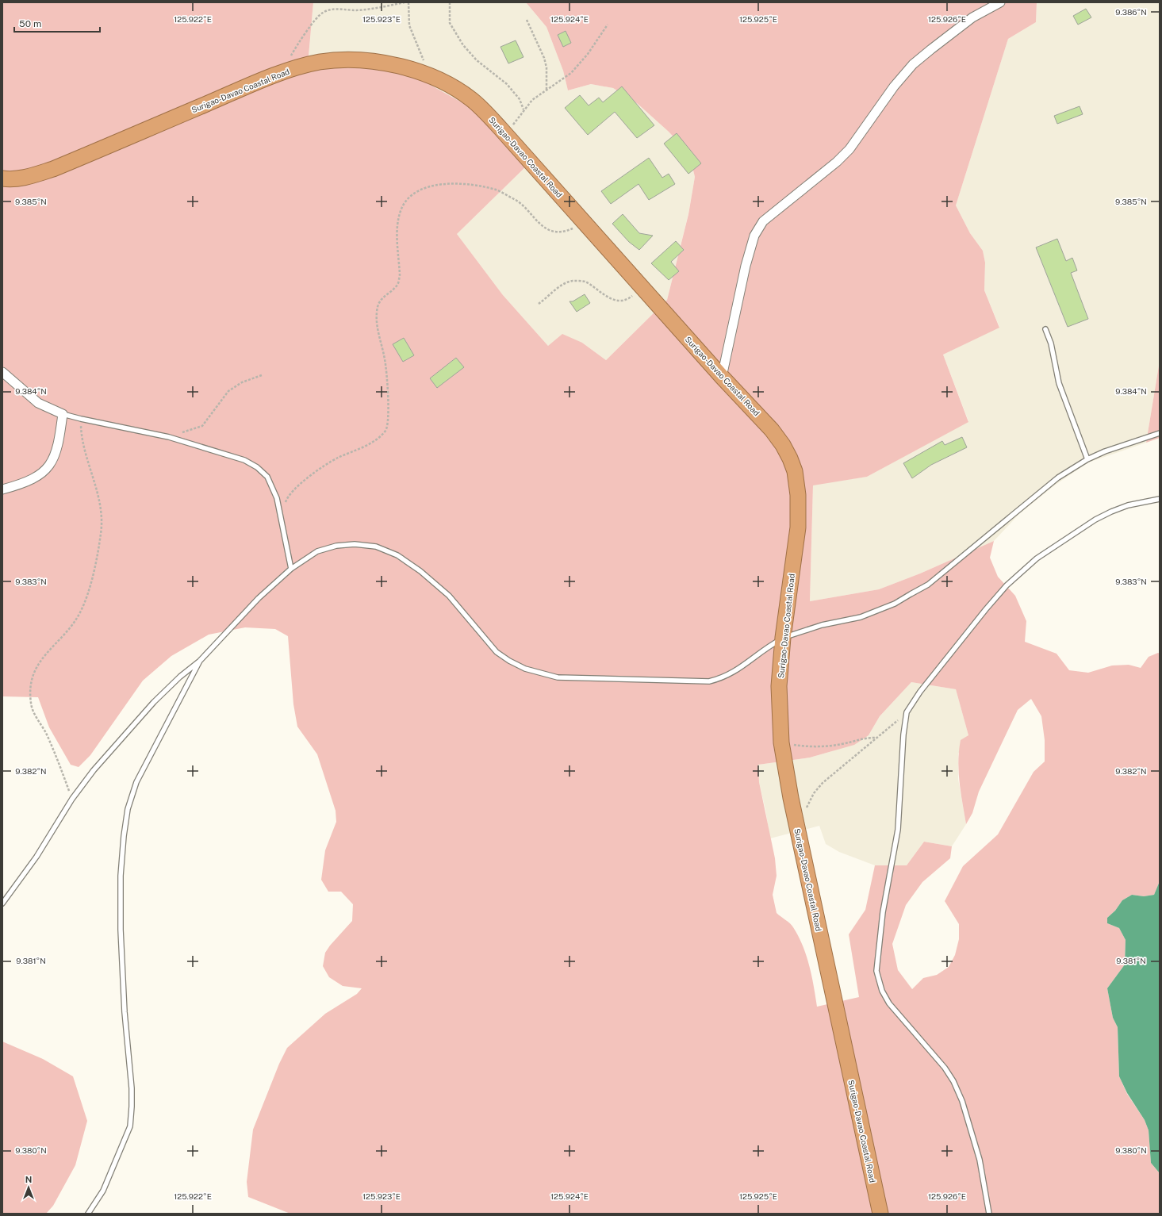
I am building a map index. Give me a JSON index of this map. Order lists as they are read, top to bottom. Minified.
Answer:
{"streets":{"highway":["Surigao-Davao Coastal Road"]},"scale_bar":"50 m","north":"top","coordinates":["9.386°N","125.922°E","125.923°E","125.924°E","125.925°E","125.926°E","9.385°N","9.384°N","9.383°N","9.382°N","9.381°N","9.380°N"]}
